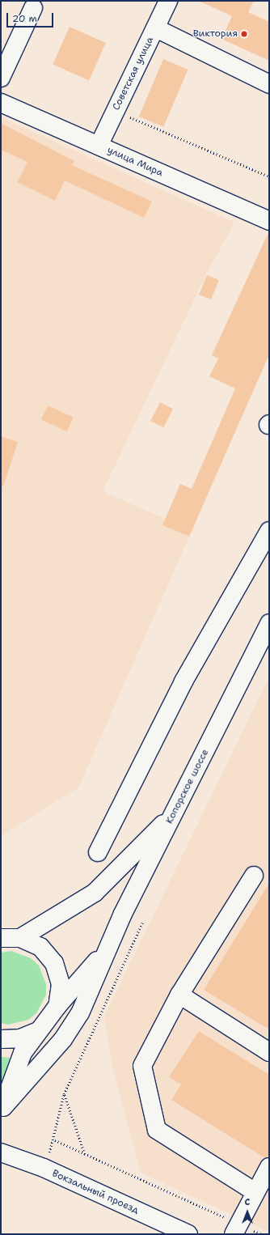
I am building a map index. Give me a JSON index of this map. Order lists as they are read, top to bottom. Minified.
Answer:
{"streets":{"main road":["Советская улица","улица Мира","Копорское шоссе","Вокзальный проезд"]},"crossings":[["Советская улица","улица Мира"]],"places":["Виктория"],"scale_bar":"20 m","north":"top"}
